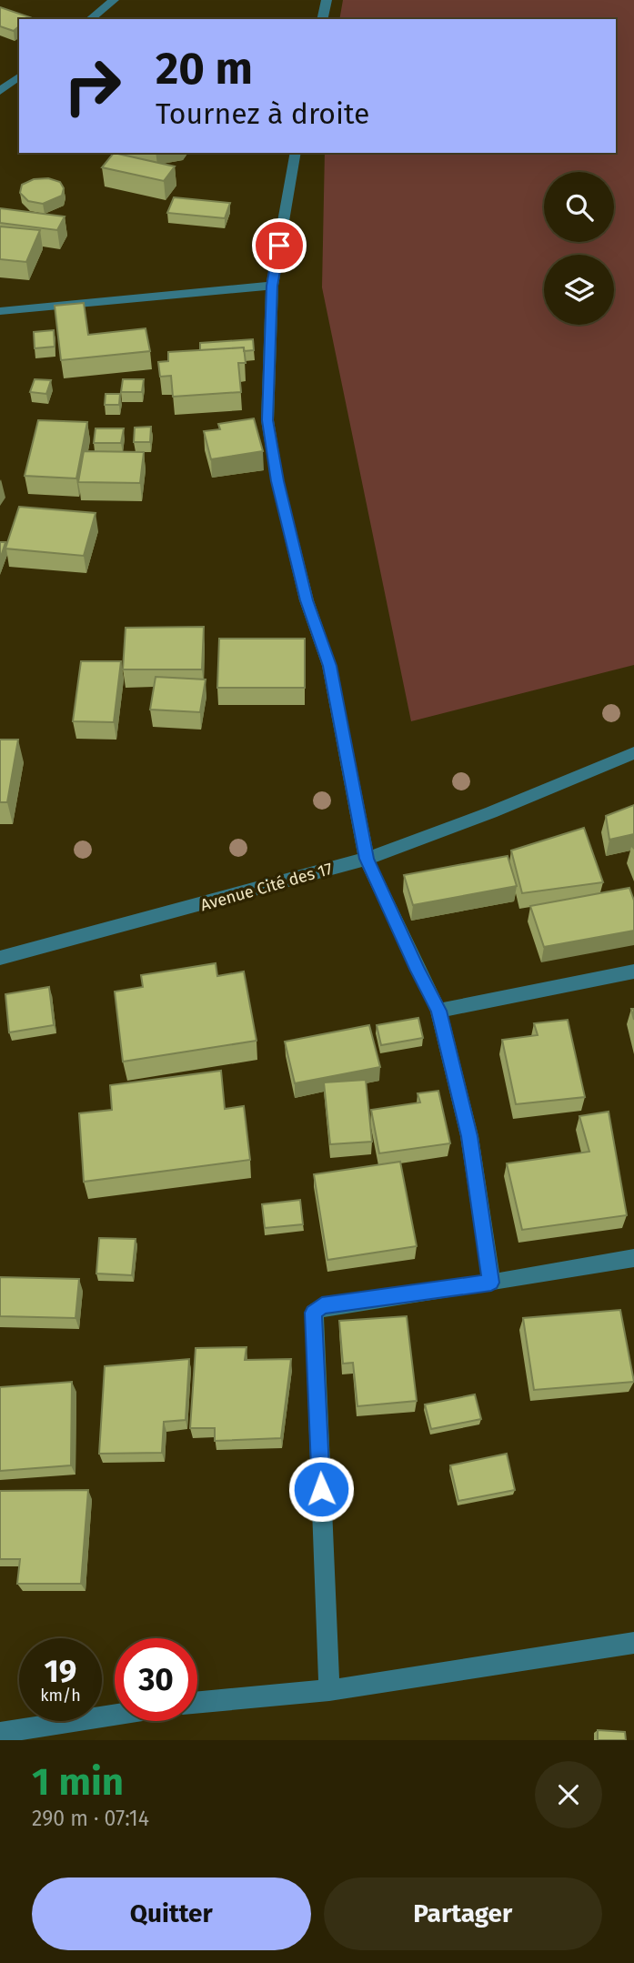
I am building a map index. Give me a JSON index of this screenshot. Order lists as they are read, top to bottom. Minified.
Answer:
{"streets":{"street":["Avenue Cité des 17"]},"page":{"turn":["20 m","Tournez à droite"],"speed":"19 km/h","limit":"30","heading":["1 min","290 m · 07:14"],"buttons":["Quitter","Partager"]}}
